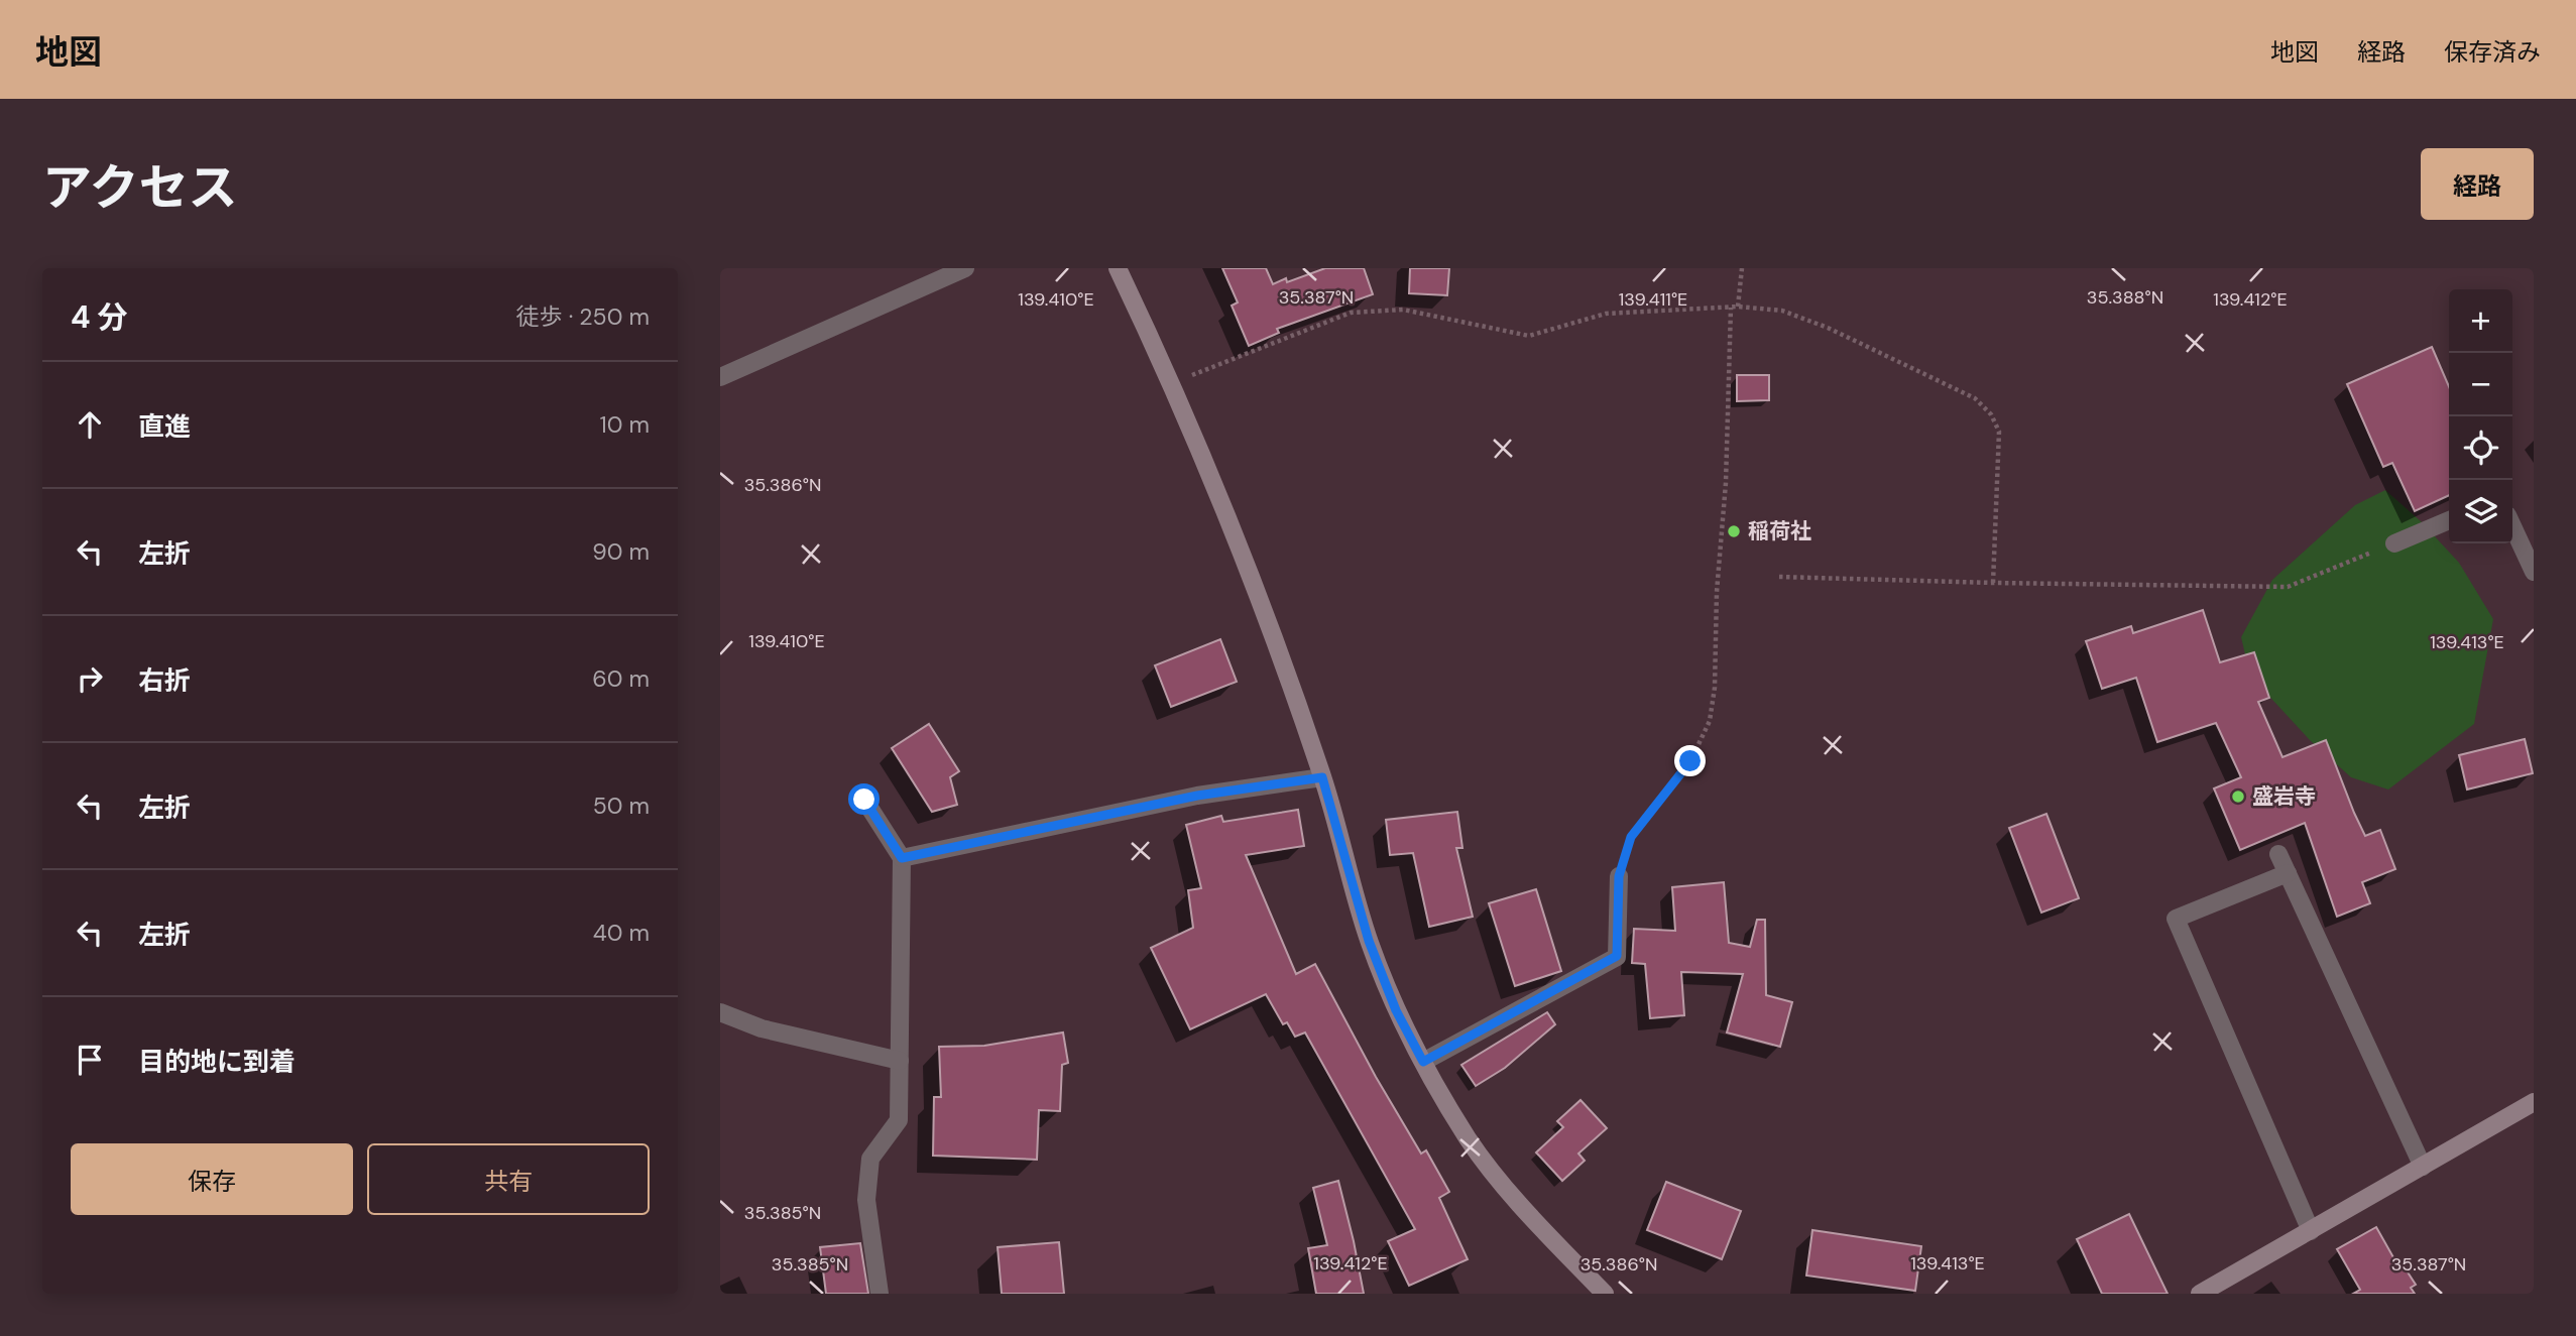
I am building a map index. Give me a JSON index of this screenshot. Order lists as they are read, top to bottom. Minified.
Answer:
{"places":["稲荷社","盛岩寺"],"page":{"header":"地図","nav":["地図","経路","保存済み"],"title":"アクセス","buttons":["経路",["保存","共有"]],"heading":["4 分","徒歩 · 250 m"],"map_buttons":["+","−"],"list":[["直進","10 m"],["左折","90 m"],["右折","60 m"],["左折","50 m"],["左折","40 m"],"目的地に到着"]},"coordinates":["35.388°N","35.387°N","139.410°E","139.411°E","139.412°E","35.386°N","139.413°E","35.385°N"]}
